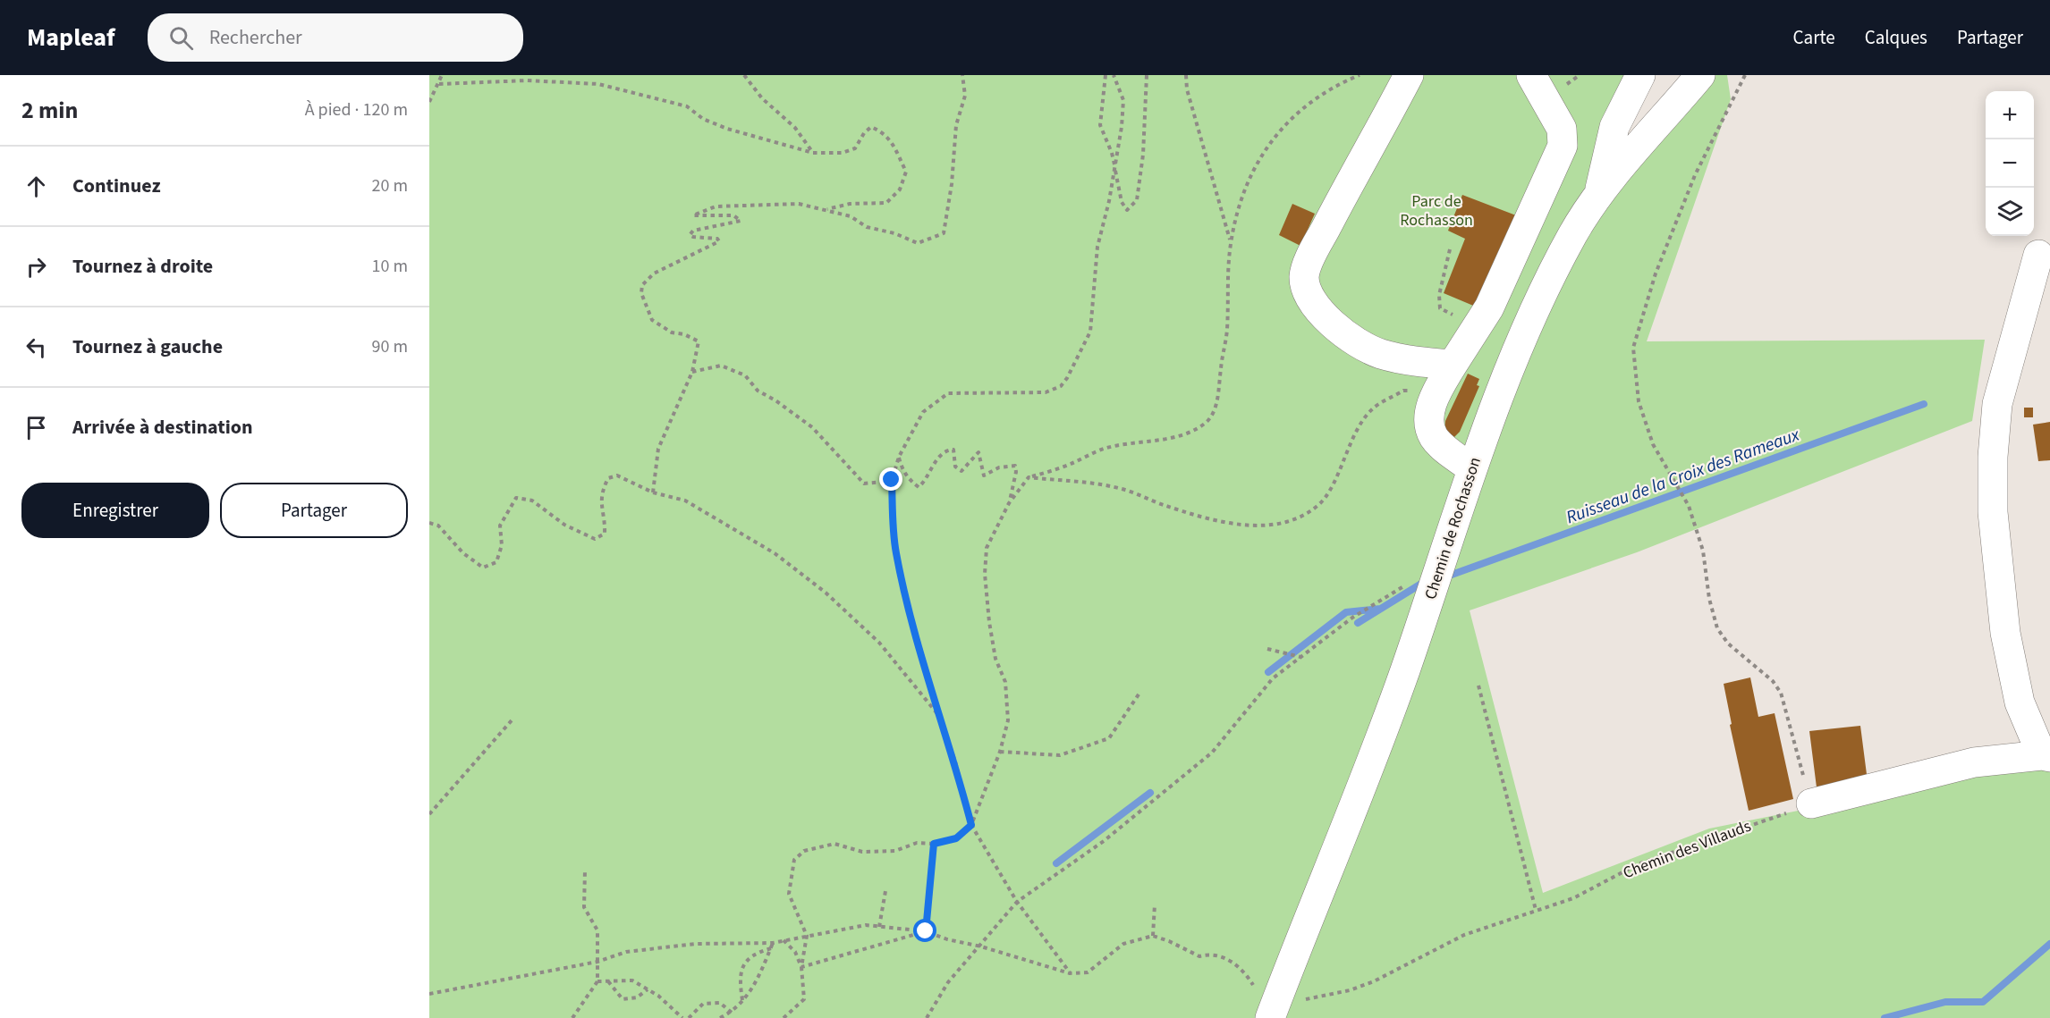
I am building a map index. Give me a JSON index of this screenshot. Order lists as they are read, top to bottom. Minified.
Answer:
{"streets":{"street":["Chemin de Rochasson"],"path":["Chemin des Villauds"]},"crossings":[["Chemin de Rochasson","Chemin des Villauds"]],"water":["Ruisseau de la Croix des Rameaux"],"parks":["Parc de Rochasson"],"page":{"header":"Mapleaf","search":"Rechercher","nav":["Carte","Calques","Partager"],"heading":["2 min","À pied · 120 m"],"map_buttons":["+","−"],"list":[["Continuez","20 m"],["Tournez à droite","10 m"],["Tournez à gauche","90 m"],"Arrivée à destination"],"buttons":["Enregistrer","Partager"]}}
